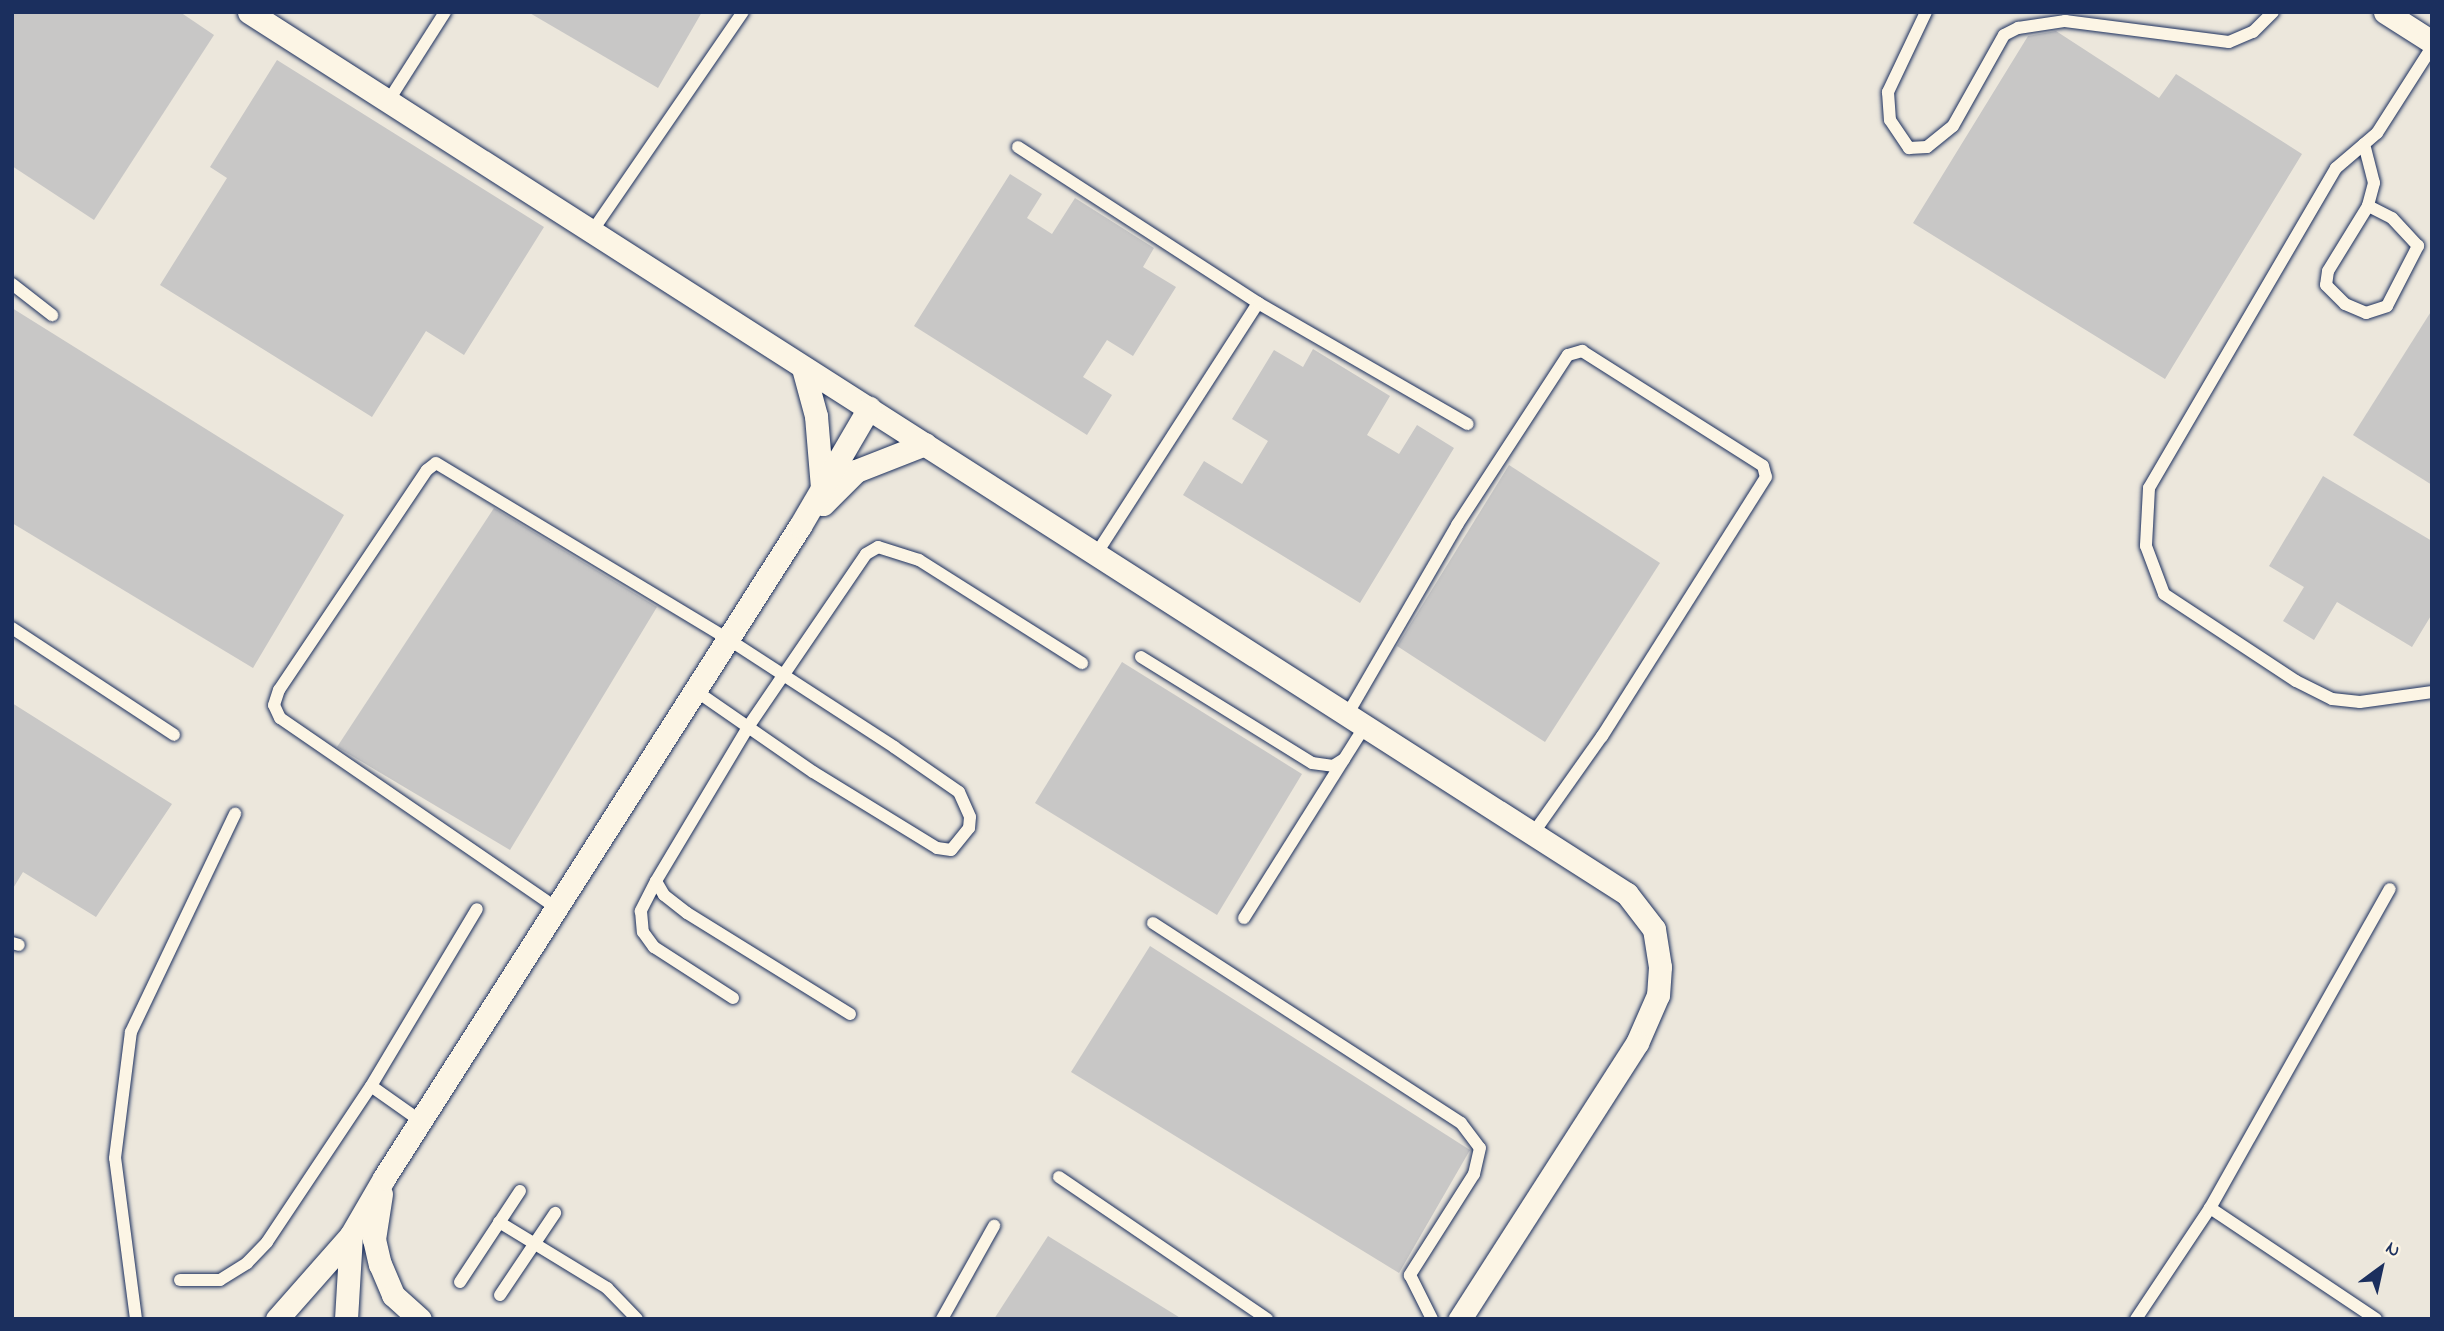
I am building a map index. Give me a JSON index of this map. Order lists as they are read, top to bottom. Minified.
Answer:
{"north":"top right"}
